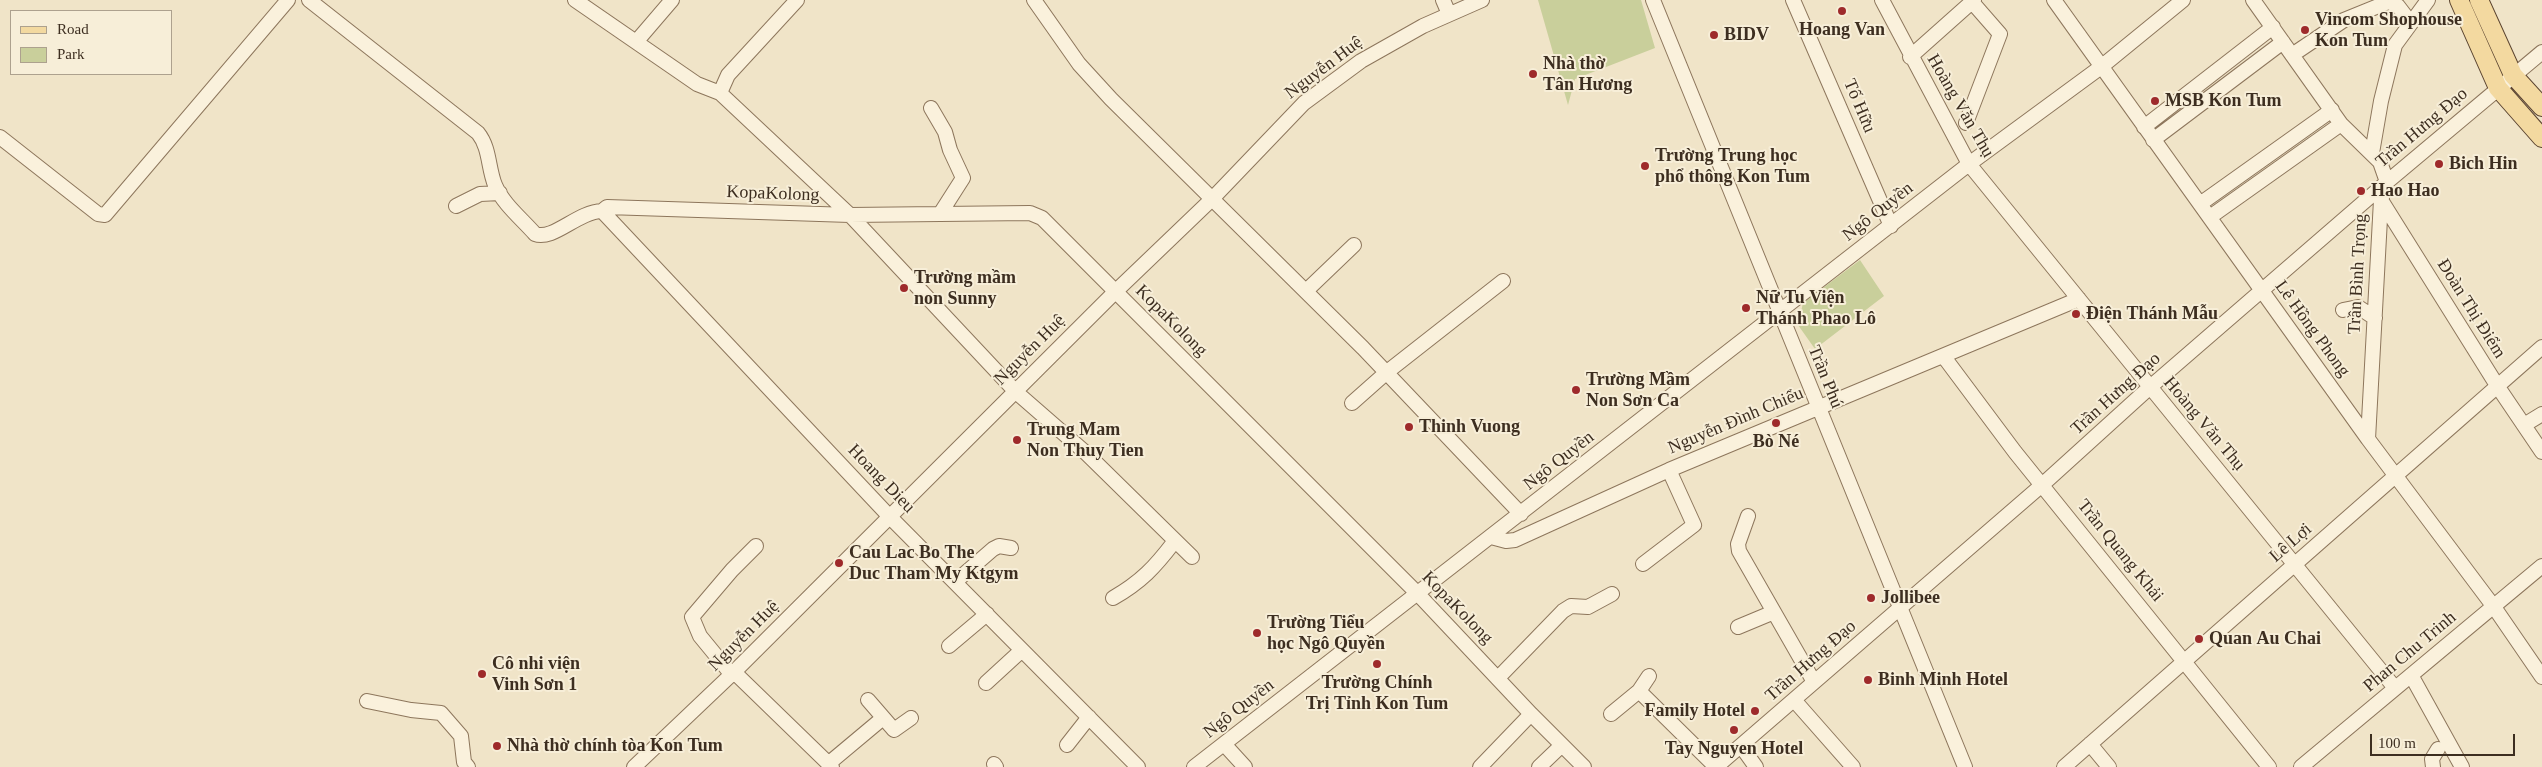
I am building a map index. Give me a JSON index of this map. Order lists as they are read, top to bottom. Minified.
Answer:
{"streets":{"street":["Nguyễn Huệ","Tố Hữu","Hoàng Văn Thụ","Trần Hưng Đạo","KopaKolong","Ngô Quyền","Trần Bình Trọng","Đoàn Thị Điểm","Lê Hồng Phong","Trần Phú","Nguyễn Đình Chiểu","Hoang Dieu","Lê Lợi","Trần Quang Khải","Phan Chu Trinh"]},"crossings":[["Nguyễn Huệ","KopaKolong"],["Nguyễn Huệ","Hoang Dieu"],["Tố Hữu","Ngô Quyền"],["Hoàng Văn Thụ","Trần Hưng Đạo"],["Hoàng Văn Thụ","Ngô Quyền"],["Hoàng Văn Thụ","Nguyễn Đình Chiểu"],["Hoàng Văn Thụ","Lê Lợi"],["Hoàng Văn Thụ","Phan Chu Trinh"],["Trần Hưng Đạo","Lê Hồng Phong"],["Trần Hưng Đạo","Trần Phú"],["Trần Hưng Đạo","Trần Quang Khải"],["KopaKolong","Ngô Quyền"],["KopaKolong","Hoang Dieu"],["Ngô Quyền","Lê Hồng Phong"],["Ngô Quyền","Trần Phú"],["Ngô Quyền","Nguyễn Đình Chiểu"],["Trần Bình Trọng","Đoàn Thị Điểm"],["Trần Bình Trọng","Lê Hồng Phong"],["Đoàn Thị Điểm","Lê Lợi"],["Lê Hồng Phong","Lê Lợi"],["Lê Hồng Phong","Phan Chu Trinh"],["Trần Phú","Nguyễn Đình Chiểu"],["Nguyễn Đình Chiểu","Trần Quang Khải"],["Lê Lợi","Trần Quang Khải"]],"places":["Hoang Van","Vincom Shophouse Kon Tum","BIDV","Nhà thờ Tân Hương","MSB Kon Tum","Bich Hin","Trường Trung học phổ thông Kon Tum","Hao Hao","Trường mầm non Sunny","Nữ Tu Viện Thánh Phao Lô","Điện Thánh Mẫu","Trường Mầm Non Sơn Ca","Bò Né","Thinh Vuong","Trung Mam Non Thuy Tien","Cau Lac Bo The Duc Tham My Ktgym","Jollibee","Trường Tiểu học Ngô Quyền","Quan Au Chai","Trường Chính Trị Tỉnh Kon Tum","Cô nhi viện Vinh Sơn 1","Binh Minh Hotel","Family Hotel","Tay Nguyen Hotel","Nhà thờ chính tòa Kon Tum"],"legend":["Road","Park"],"scale_bar":"100 m"}
